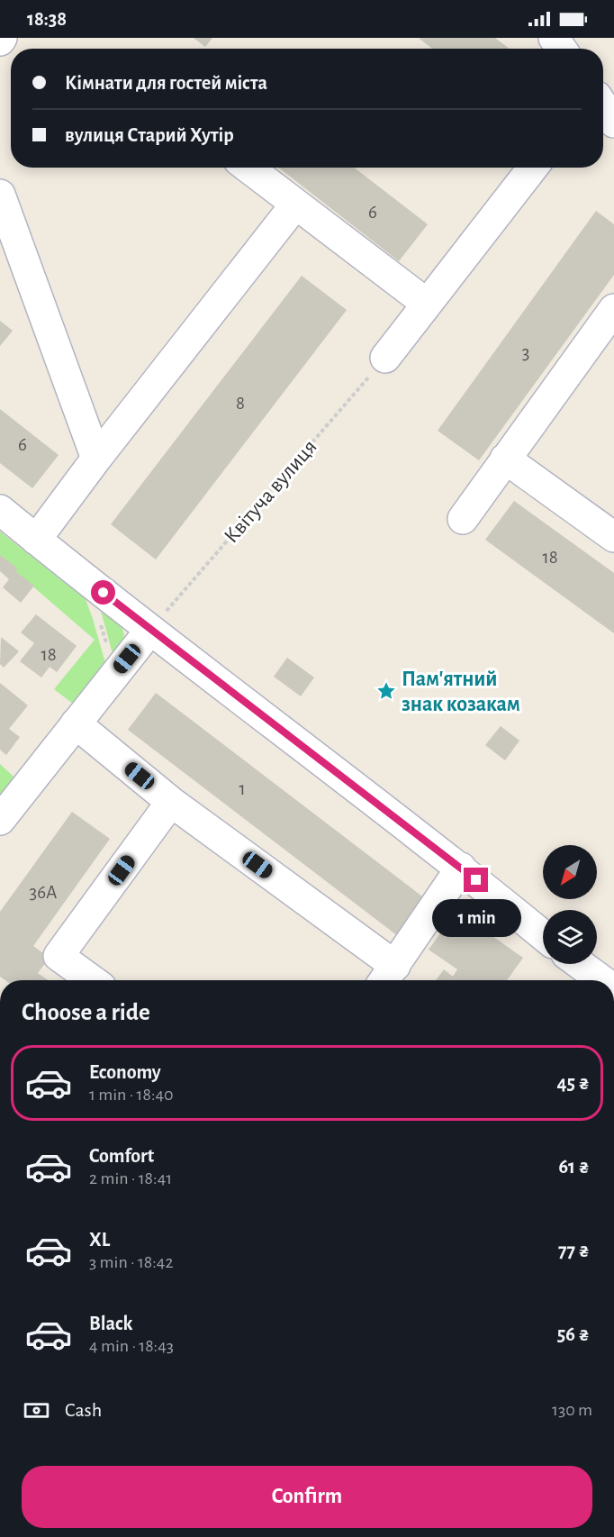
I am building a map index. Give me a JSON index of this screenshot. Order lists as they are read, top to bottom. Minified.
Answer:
{"streets":{"path":["Квітуча вулиця"]},"places":{"place":["Пам'ятний знак козакам"]},"house_numbers":["6","3","8","6","18","18","1","36А"],"north":"bottom left","page":{"status":"18:38","banner":["Кімнати для гостей міста","вулиця Старий Хутір"],"bubble":"1 min","heading":"Choose a ride","list":[{"name":"Economy","note":"1 min · 18:40","value":"45 ₴"},{"name":"Comfort","note":"2 min · 18:41","value":"61 ₴"},{"name":"XL","note":"3 min · 18:42","value":"77 ₴"},{"name":"Black","note":"4 min · 18:43","value":"56 ₴"}],"pay":["Cash","130 m"],"buttons":"Confirm"}}
